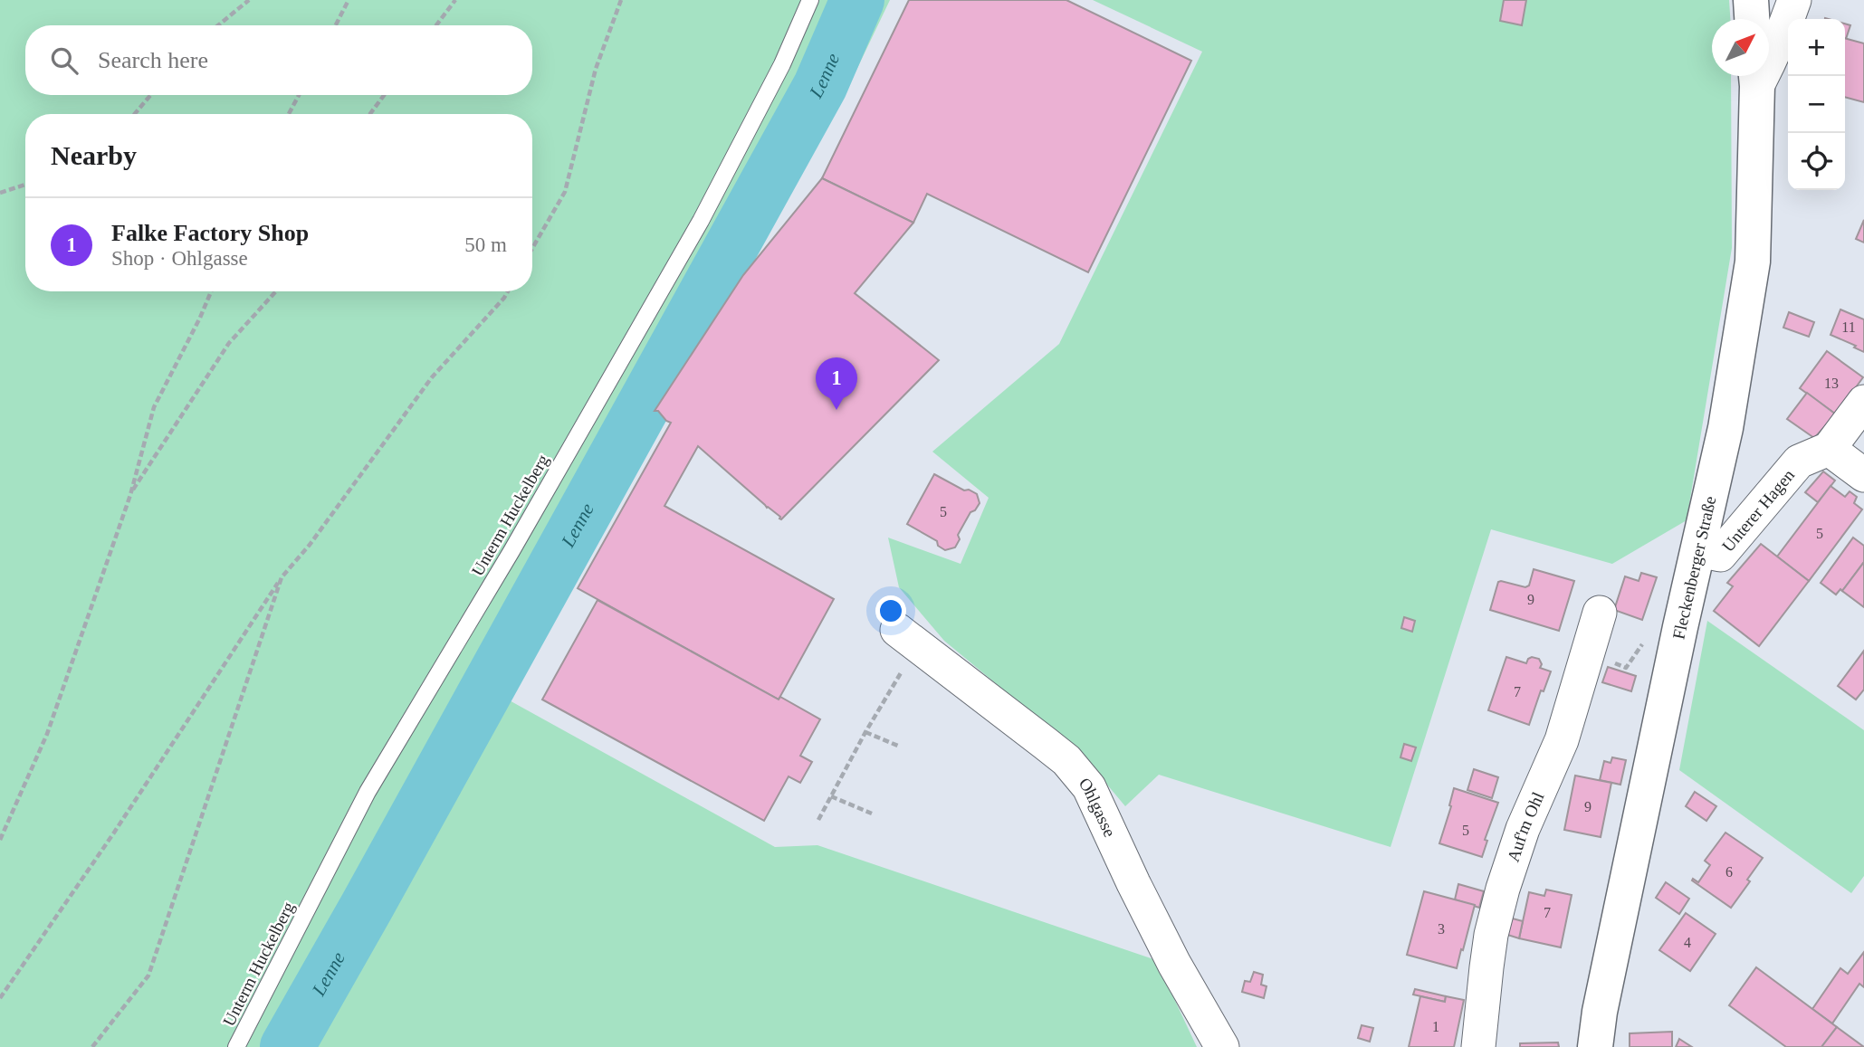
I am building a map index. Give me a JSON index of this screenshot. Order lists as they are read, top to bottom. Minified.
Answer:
{"streets":{"street":["Unterer Hagen","Fleckenberger Straße","Ohlgasse","Auf'm Ohl"],"lane":["Unterm Huckelberg"]},"crossings":[["Unterer Hagen","Fleckenberger Straße"]],"water":["Lenne"],"house_numbers":["11","13","5","5","9","7","9","5","6","7","3","4","1"],"north":"top right","page":{"map_buttons":["+","−"],"search":"Search here","heading":"Nearby","list":[{"mark":"1","name":"Falke Factory Shop","note":"Shop · Ohlgasse","value":"50 m"}],"pins":"1"}}
